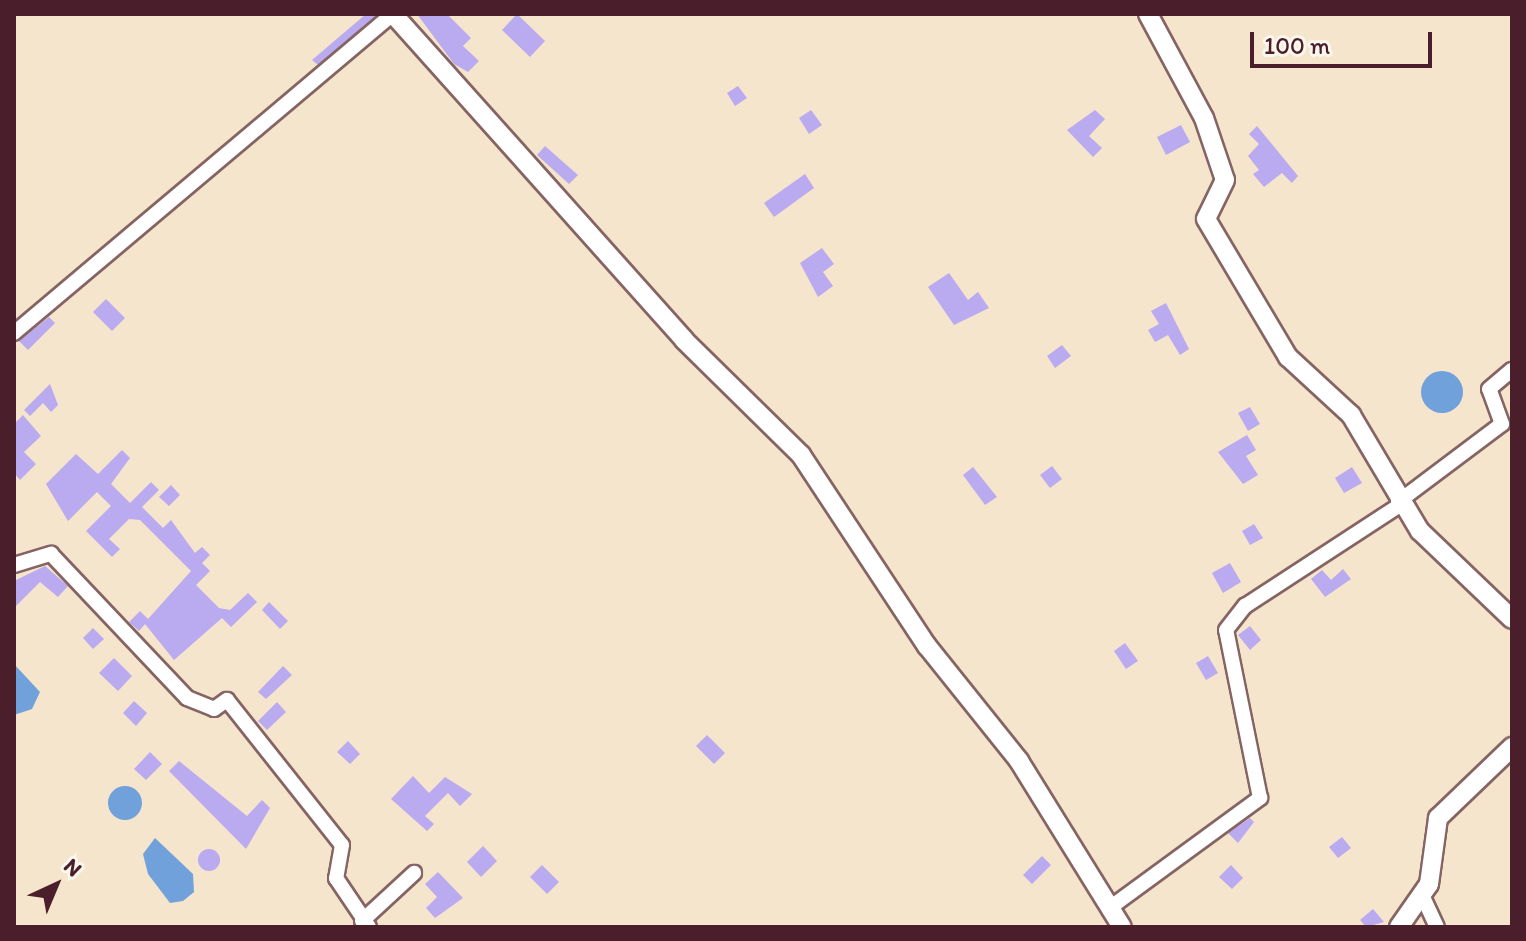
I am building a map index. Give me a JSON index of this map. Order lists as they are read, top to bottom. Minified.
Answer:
{"scale_bar":"100 m","north":"top right"}
